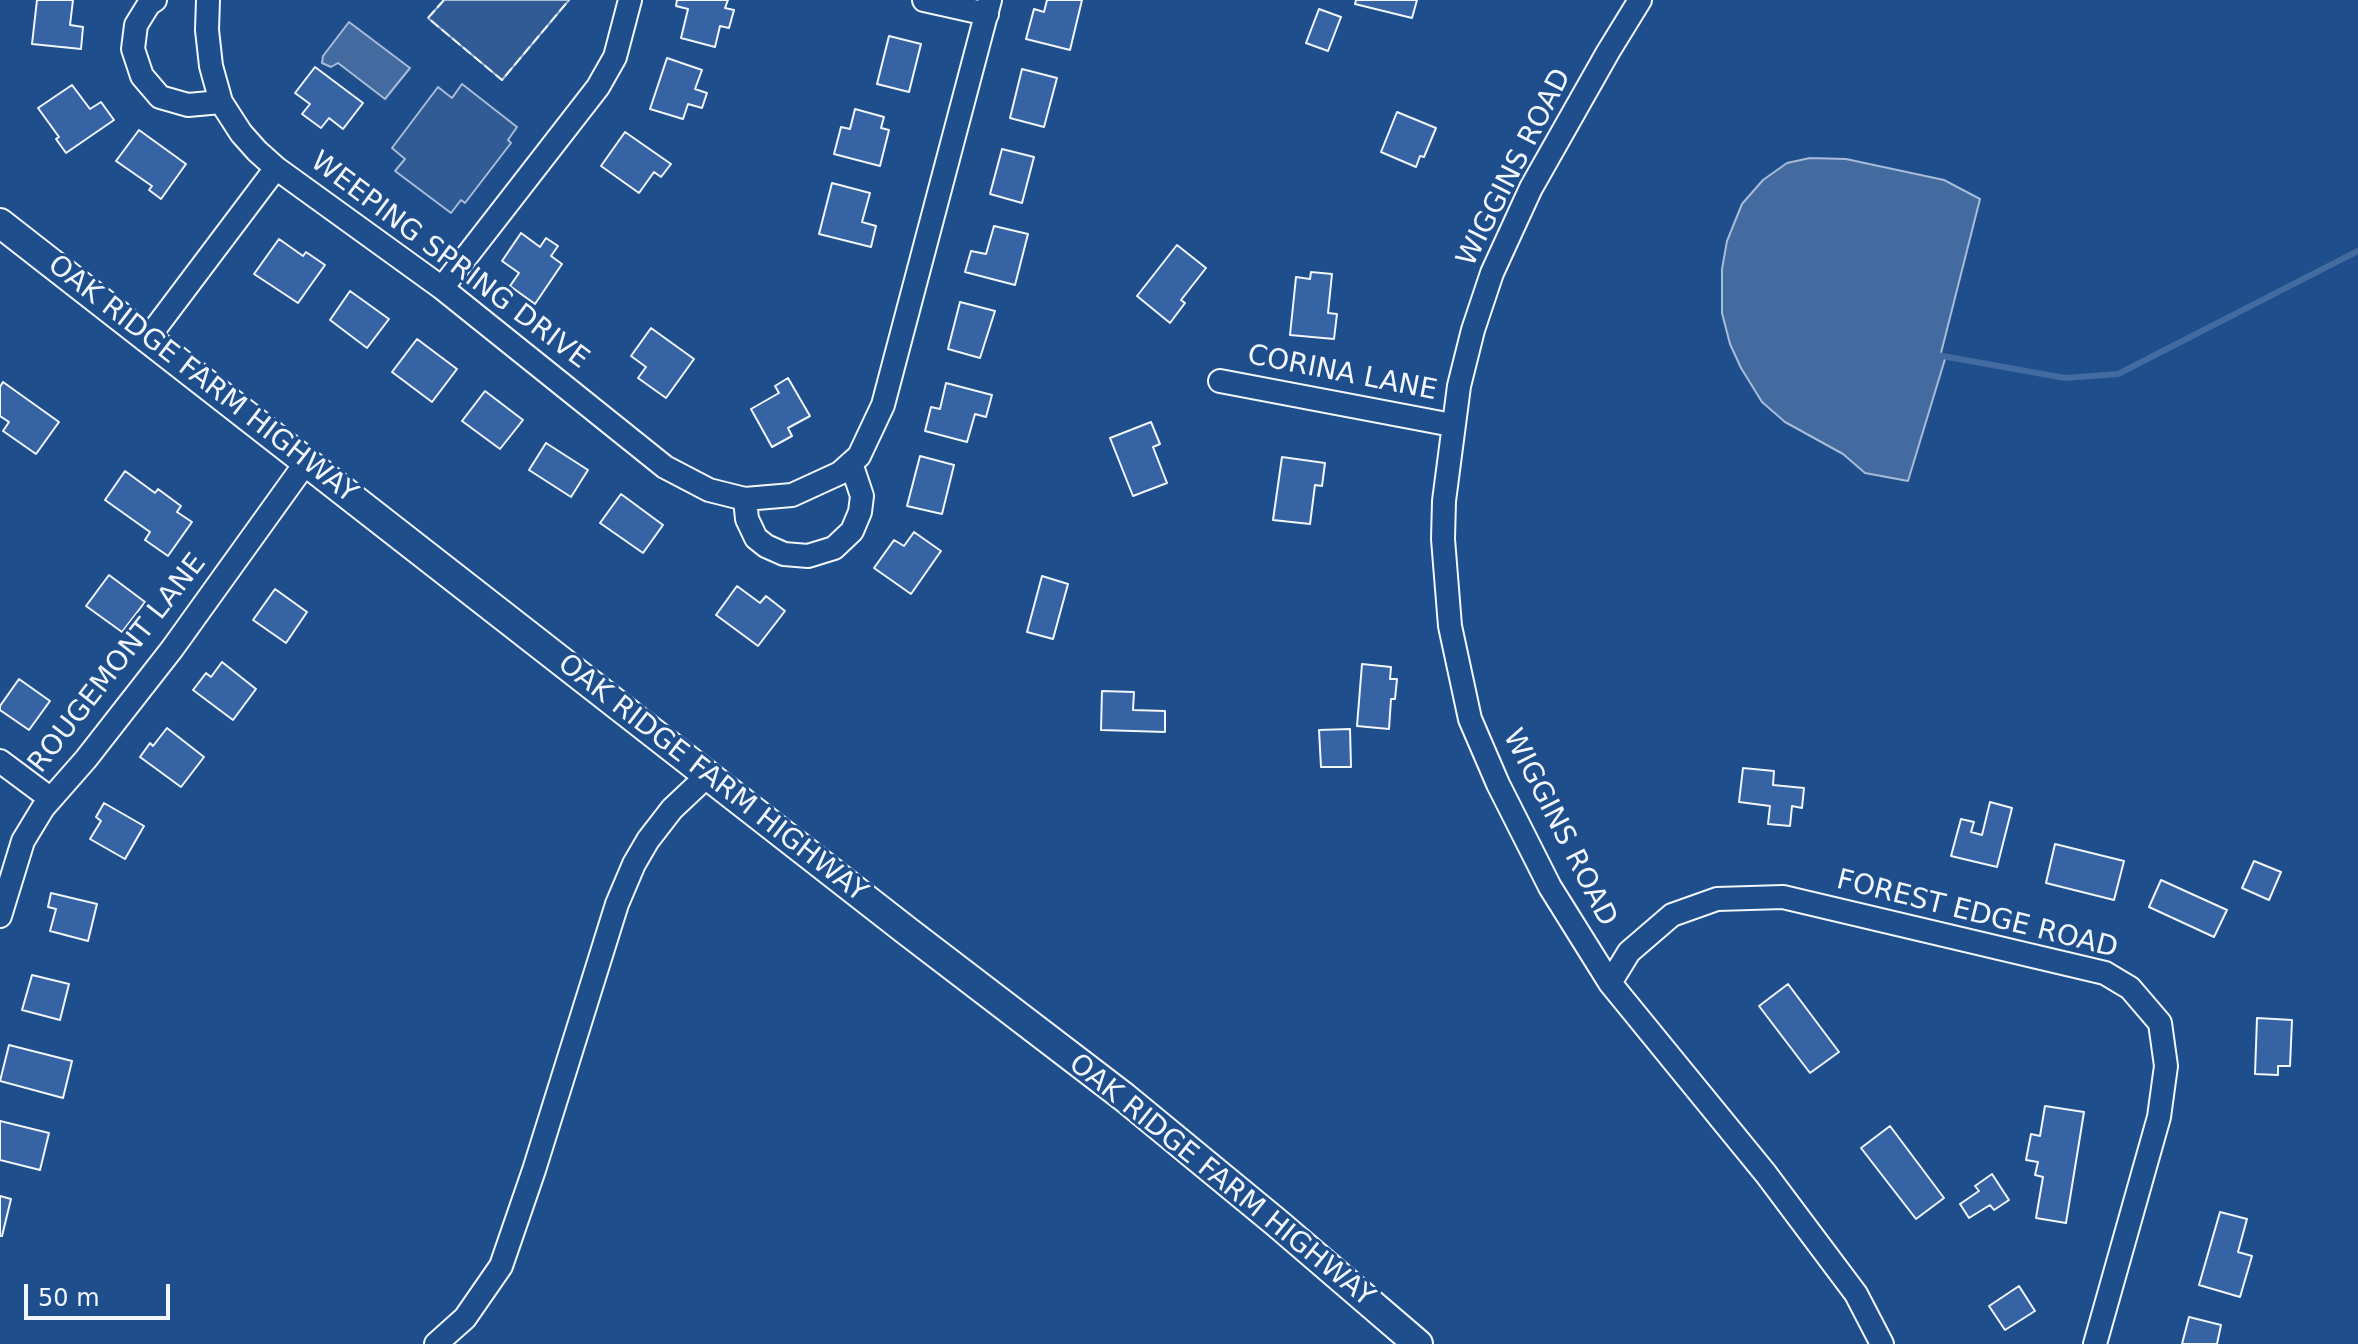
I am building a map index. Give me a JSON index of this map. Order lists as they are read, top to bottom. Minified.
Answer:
{"streets":{"main road":["OAK RIDGE FARM HIGHWAY"],"street":["WIGGINS ROAD","WEEPING SPRING DRIVE","CORINA LANE","ROUGEMONT LANE","FOREST EDGE ROAD"]},"crossings":[["WIGGINS ROAD","CORINA LANE"],["WIGGINS ROAD","FOREST EDGE ROAD"],["OAK RIDGE FARM HIGHWAY","ROUGEMONT LANE"]],"scale_bar":"50 m"}
